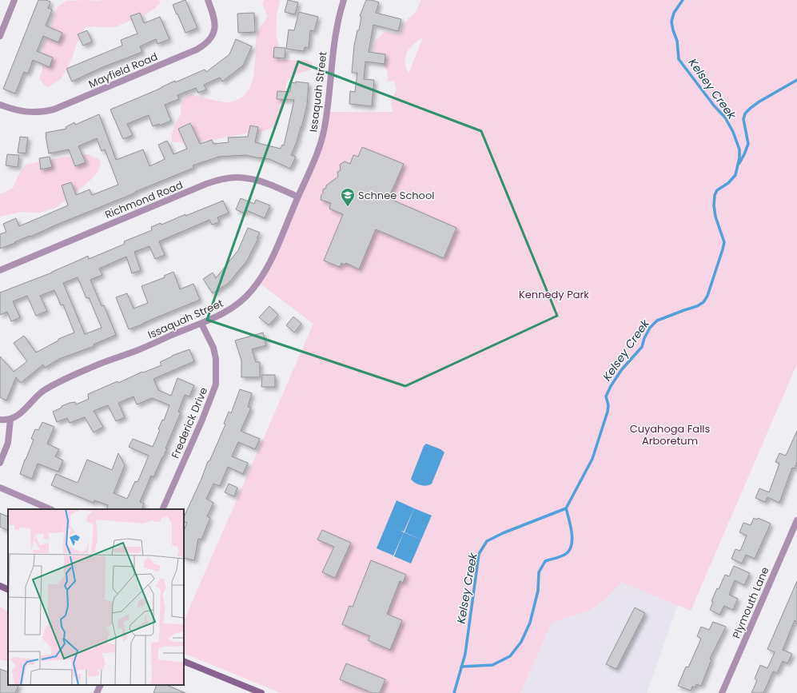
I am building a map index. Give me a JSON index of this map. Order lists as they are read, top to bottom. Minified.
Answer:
{"streets":{"street":["Mayfield Road","Issaquah Street","Richmond Road","Frederick Drive","Plymouth Lane"]},"crossings":[["Issaquah Street","Richmond Road"],["Issaquah Street","Frederick Drive"]],"water":["Kelsey Creek"],"parks":["Kennedy Park","Cuyahoga Falls Arboretum"],"places":{"school or university":["Schnee School"]}}
